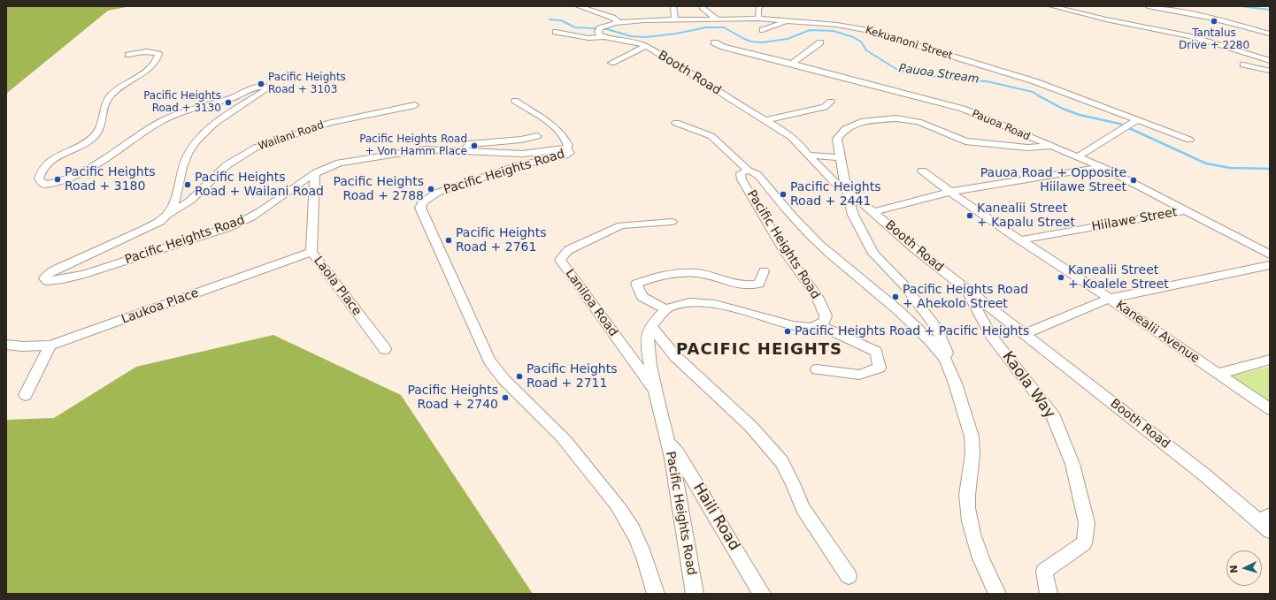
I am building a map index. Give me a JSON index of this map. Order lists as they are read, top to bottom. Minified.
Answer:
{"streets":{"street":["Kekuanoni Street","Booth Road","Pauoa Road","Wailani Road","Pacific Heights Road","Hiilawe Street","Laola Place","Laniloa Road","Laukoa Place","Kanealii Avenue","Kaola Way","Haili Road"]},"crossings":[["Booth Road","Kaola Way"],["Pauoa Road","Hiilawe Street"],["Wailani Road","Pacific Heights Road"],["Pacific Heights Road","Laola Place"],["Pacific Heights Road","Laniloa Road"],["Pacific Heights Road","Haili Road"],["Hiilawe Street","Kanealii Avenue"],["Laola Place","Laukoa Place"]],"districts":["PACIFIC HEIGHTS"],"water":["Pauoa Stream"],"places":["Tantalus Drive + 2280","Pacific Heights Road + 3103","Pacific Heights Road + 3130","Pacific Heights Road + Von Hamm Place","Pacific Heights Road + 3180","Pauoa Road + Opposite Hiilawe Street","Pacific Heights Road + Wailani Road","Pacific Heights Road + 2788","Pacific Heights Road + 2441","Kanealii Street + Kapalu Street","Pacific Heights Road + 2761","Kanealii Street + Koalele Street","Pacific Heights Road + Ahekolo Street","Pacific Heights Road + Pacific Heights","Pacific Heights Road + 2711","Pacific Heights Road + 2740"],"north":"left"}
